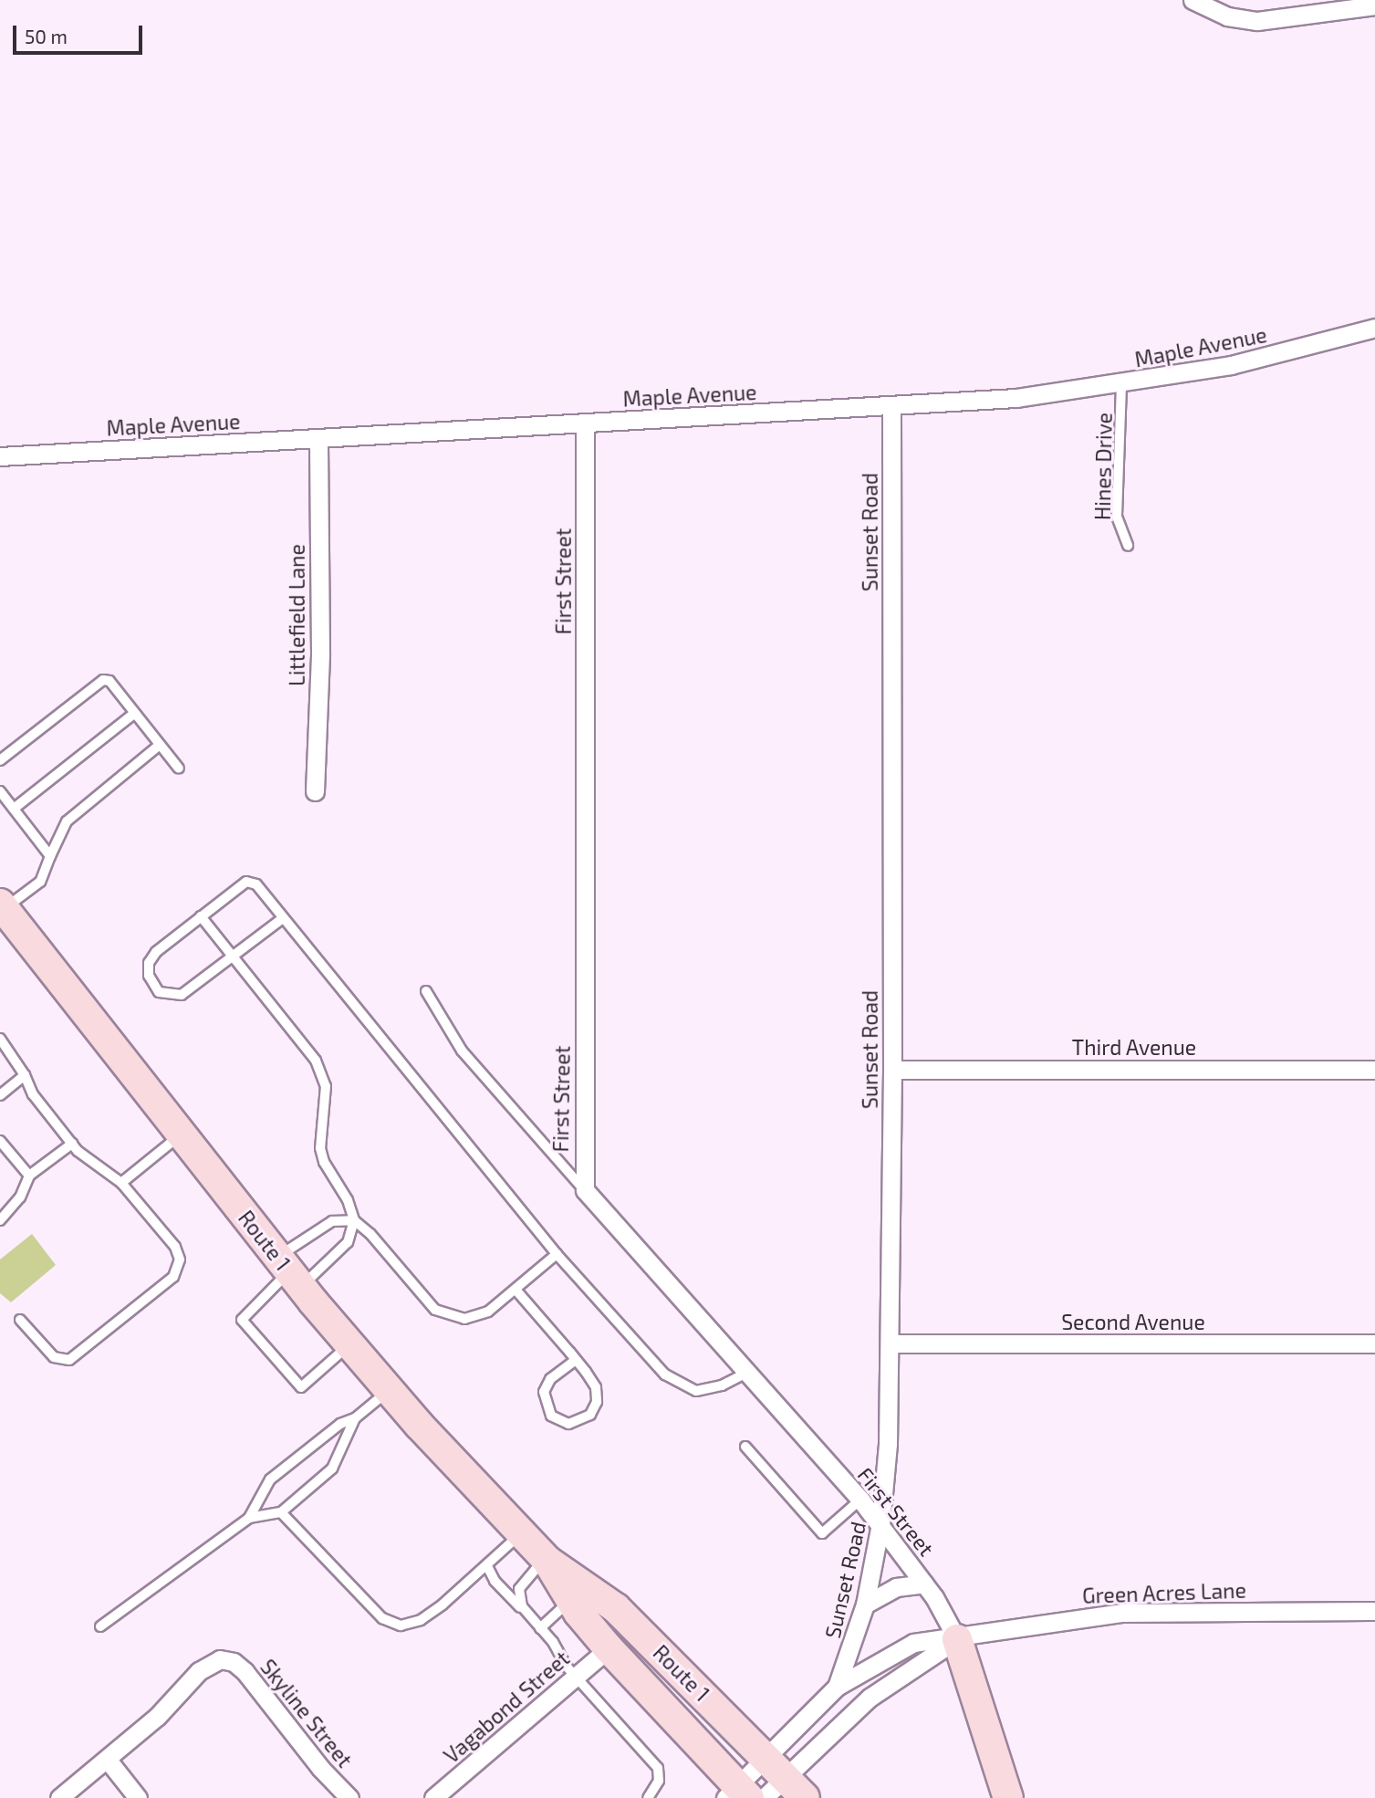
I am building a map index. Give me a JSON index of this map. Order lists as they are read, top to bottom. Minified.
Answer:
{"streets":{"main road":["Route 1"],"street":["Maple Avenue","Sunset Road","First Street","Littlefield Lane","Third Avenue","Second Avenue","Green Acres Lane","Vagabond Street","Skyline Street"],"lane":["Hines Drive"]},"crossings":[["Maple Avenue","Hines Drive"],["Maple Avenue","Sunset Road"],["Maple Avenue","First Street"],["Maple Avenue","Littlefield Lane"],["Sunset Road","First Street"],["Sunset Road","Third Avenue"],["Sunset Road","Second Avenue"],["Sunset Road","Green Acres Lane"],["First Street","Green Acres Lane"],["Route 1","Green Acres Lane"],["Route 1","Vagabond Street"]],"scale_bar":"50 m"}
